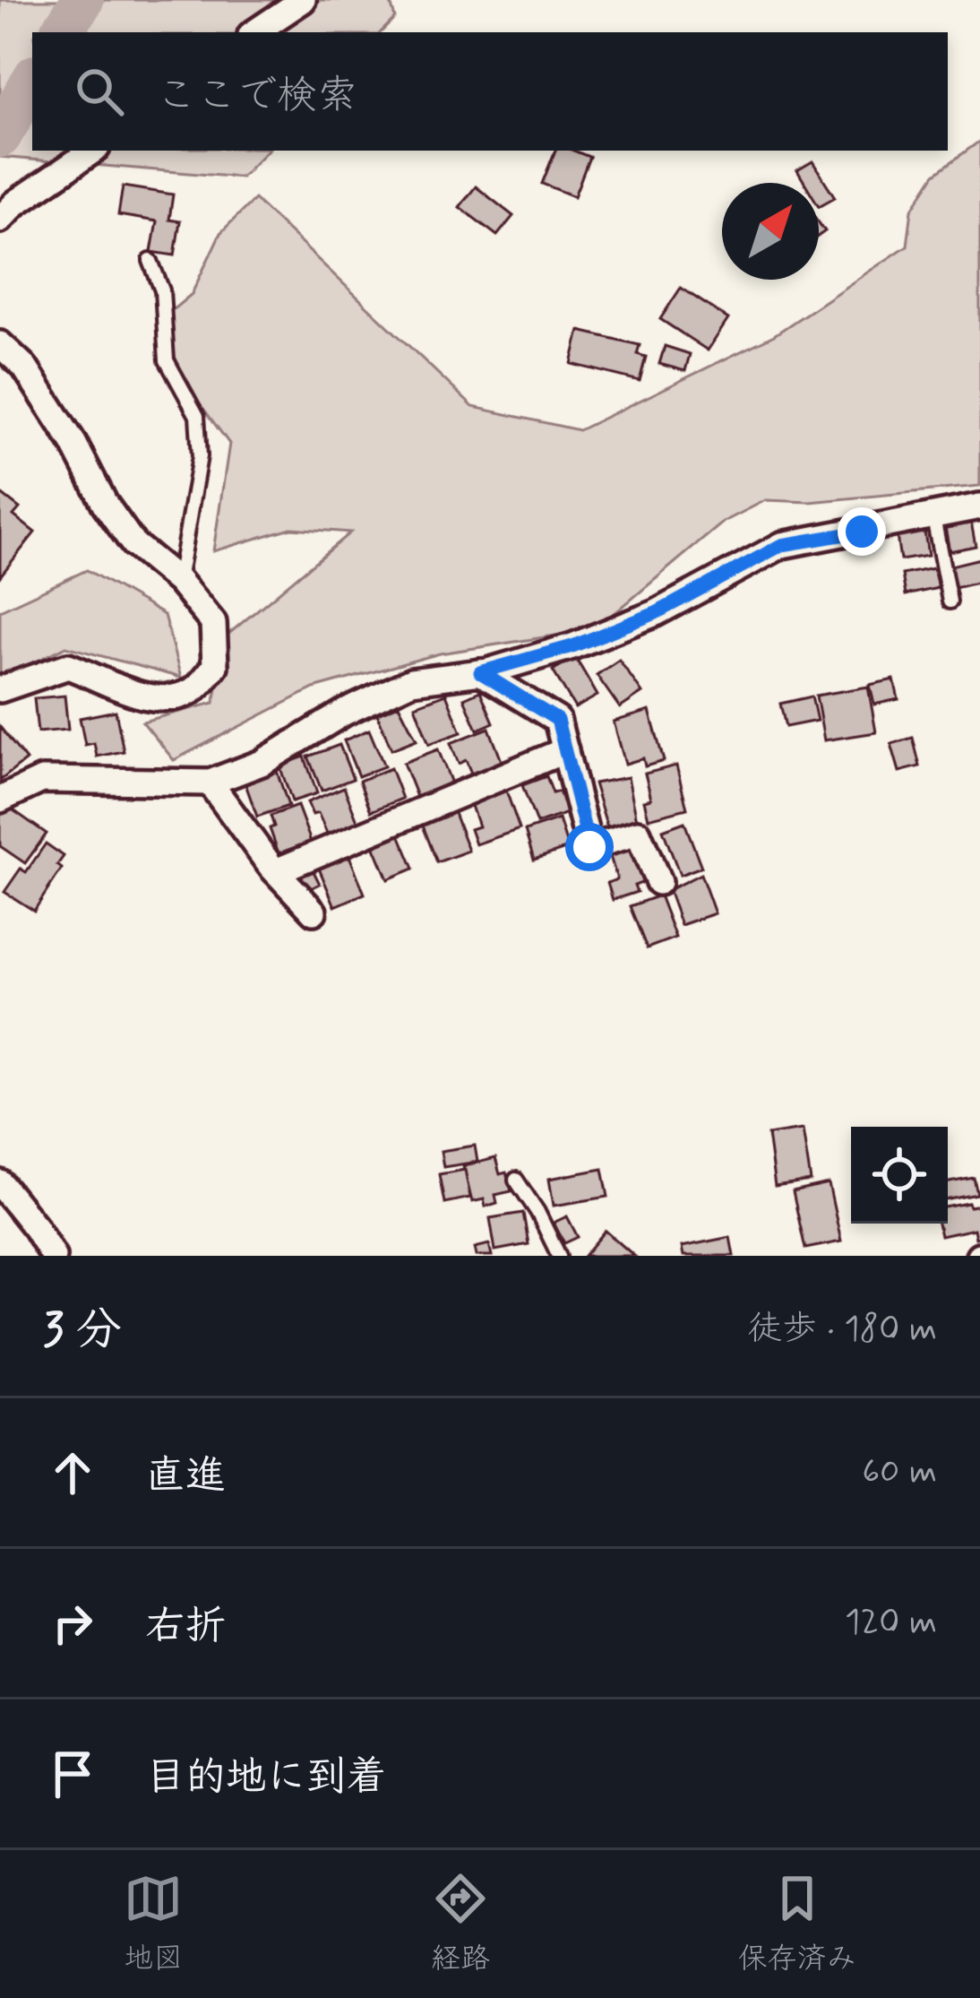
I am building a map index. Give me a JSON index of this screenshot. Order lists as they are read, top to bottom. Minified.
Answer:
{"north":"top right","page":{"search":"ここで検索","heading":["3 分","徒歩 · 180 m"],"list":[["直進","60 m"],["右折","120 m"],"目的地に到着"],"nav":["地図","経路","保存済み"]}}
